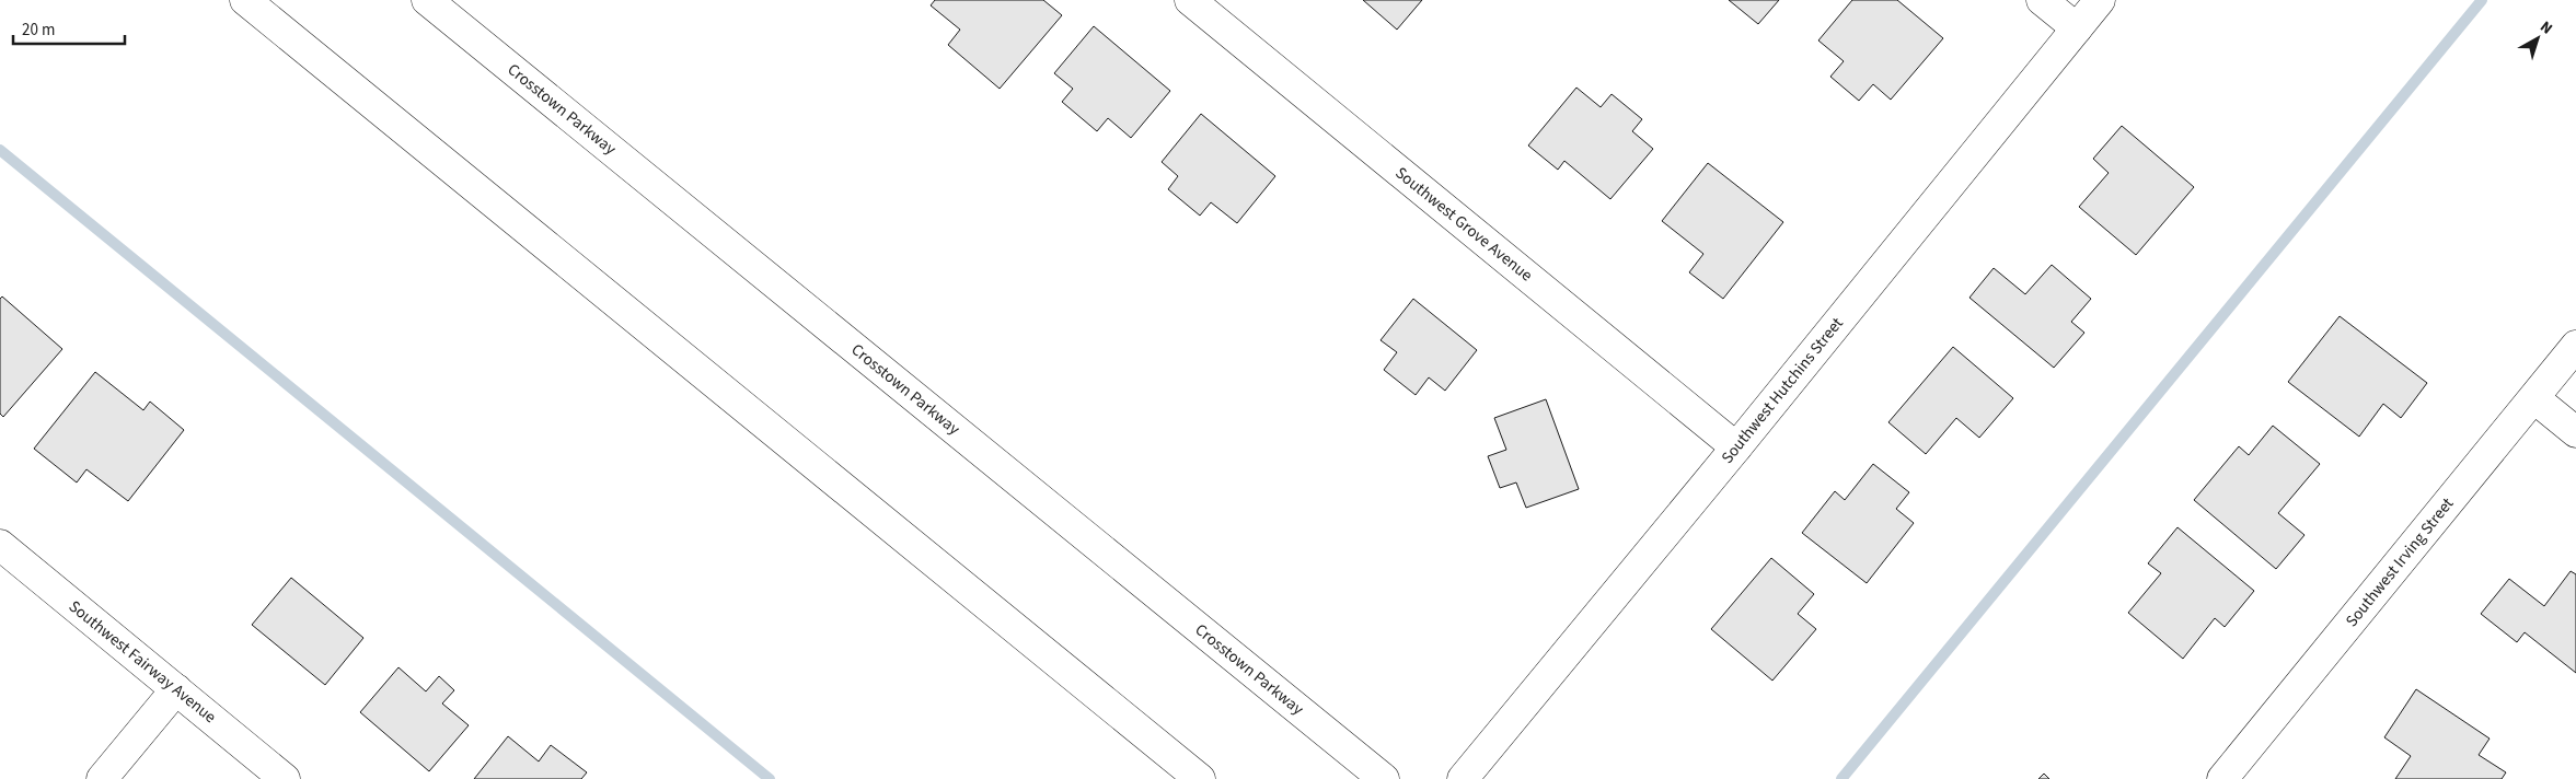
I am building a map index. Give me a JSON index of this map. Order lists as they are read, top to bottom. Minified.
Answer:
{"streets":{"street":["Crosstown Parkway","Southwest Grove Avenue","Southwest Hutchins Street","Southwest Irving Street","Southwest Fairway Avenue"]},"crossings":[["Southwest Grove Avenue","Southwest Hutchins Street"]],"scale_bar":"20 m","north":"top right"}
